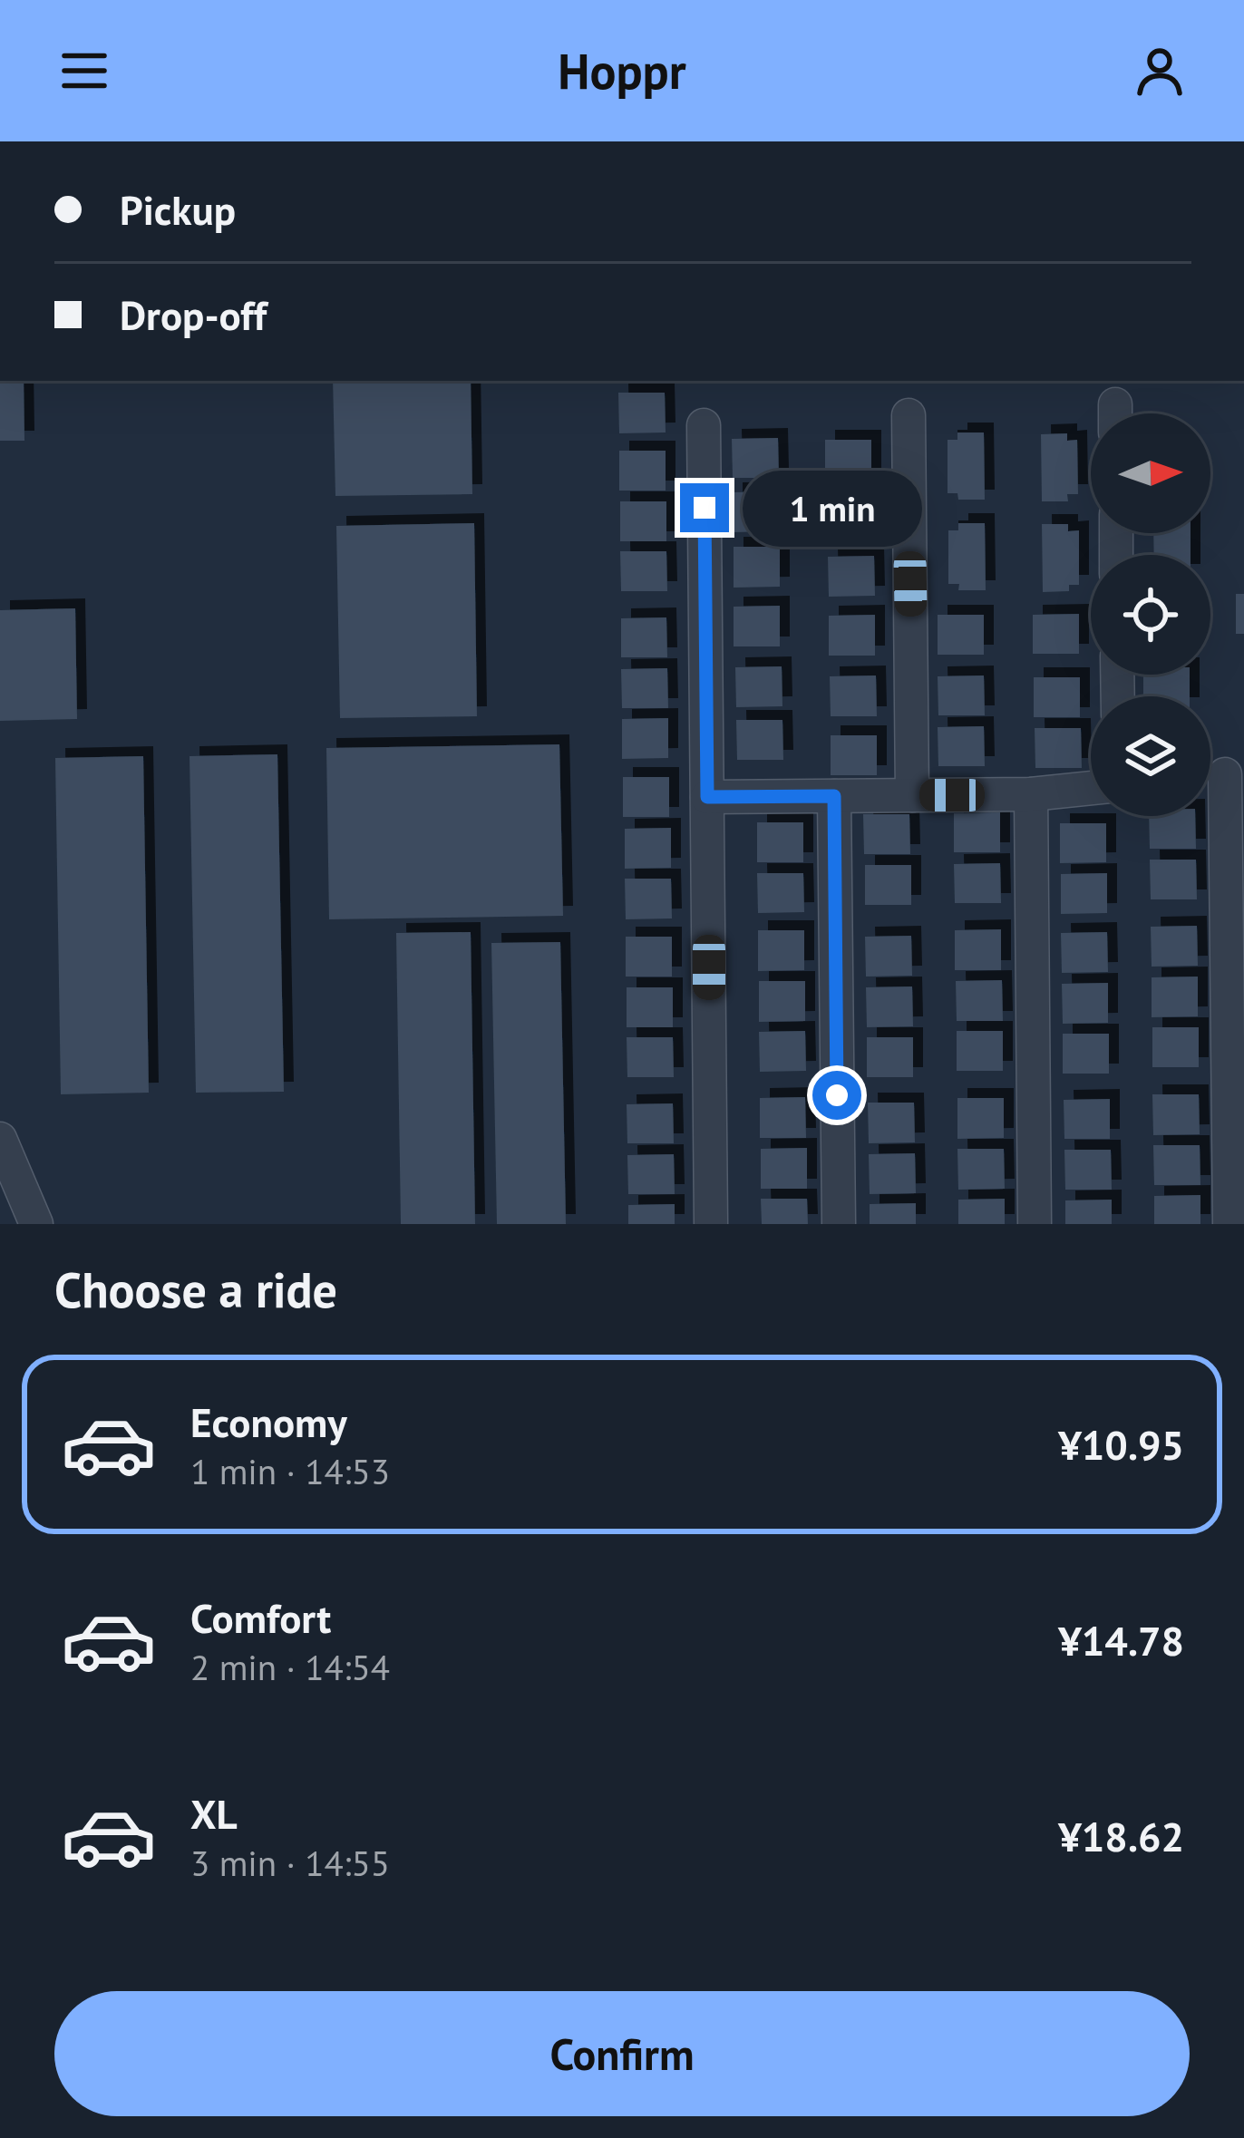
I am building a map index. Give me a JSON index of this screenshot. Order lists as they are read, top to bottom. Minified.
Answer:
{"north":"right","page":{"header":"Hoppr","banner":["Pickup","Drop-off"],"bubble":"1 min","heading":"Choose a ride","list":[{"name":"Economy","note":"1 min · 14:53","value":"¥10.95"},{"name":"Comfort","note":"2 min · 14:54","value":"¥14.78"},{"name":"XL","note":"3 min · 14:55","value":"¥18.62"}],"buttons":"Confirm"}}
